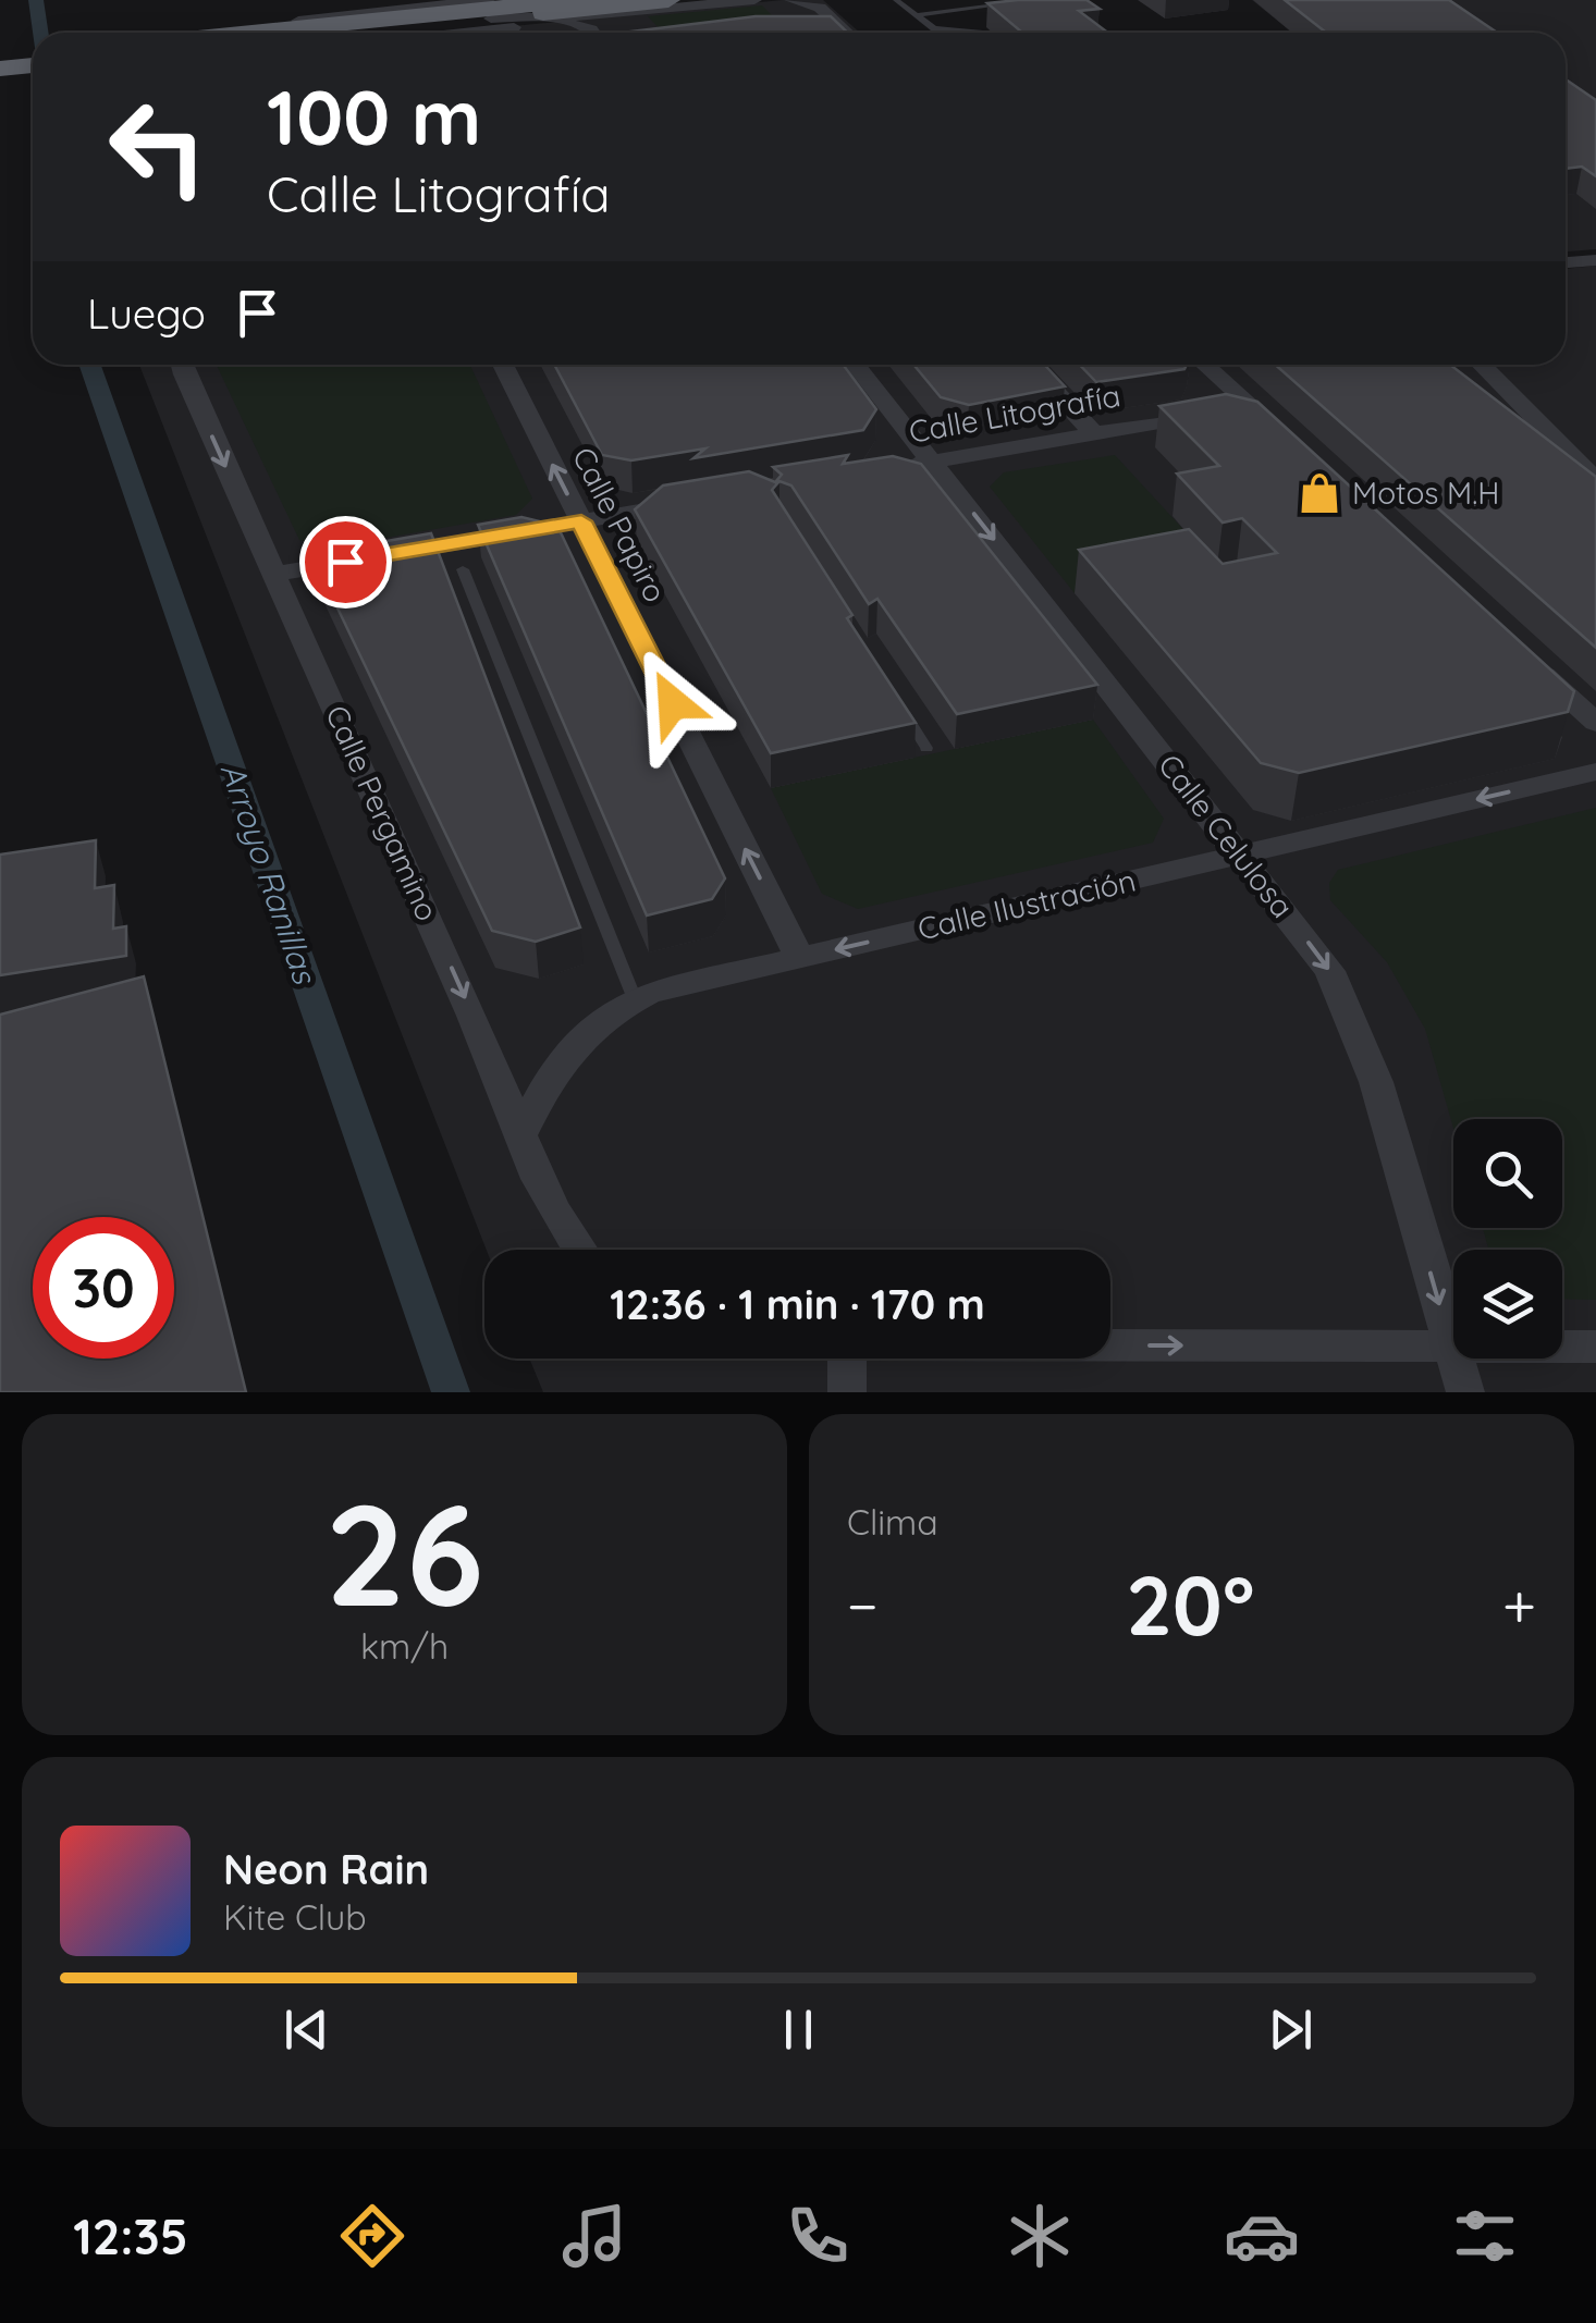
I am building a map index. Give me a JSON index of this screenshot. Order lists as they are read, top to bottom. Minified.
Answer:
{"streets":{"street":["Calle Litografía","Calle Papiro","Calle Pergamino","Calle Celulosa","Calle Ilustración"]},"crossings":[["Calle Litografía","Calle Celulosa"],["Calle Papiro","Calle Ilustración"],["Calle Pergamino","Calle Ilustración"],["Calle Celulosa","Calle Ilustración"]],"one_way":["Calle Papiro","Calle Pergamino","Calle Celulosa","Calle Ilustración"],"water":["Arroyo Ranillas"],"places":{"shop":["Motos M.H"]},"page":{"turn":["100 m","Calle Litografía"],"then":"Luego","limit":"30","trip":"12:36 · 1 min · 170 m","tile":[["26","km/h"],"Clima"],"heat":["−","20°","+"],"song":["Neon Rain","Kite Club"],"tabs":"12:35"}}
